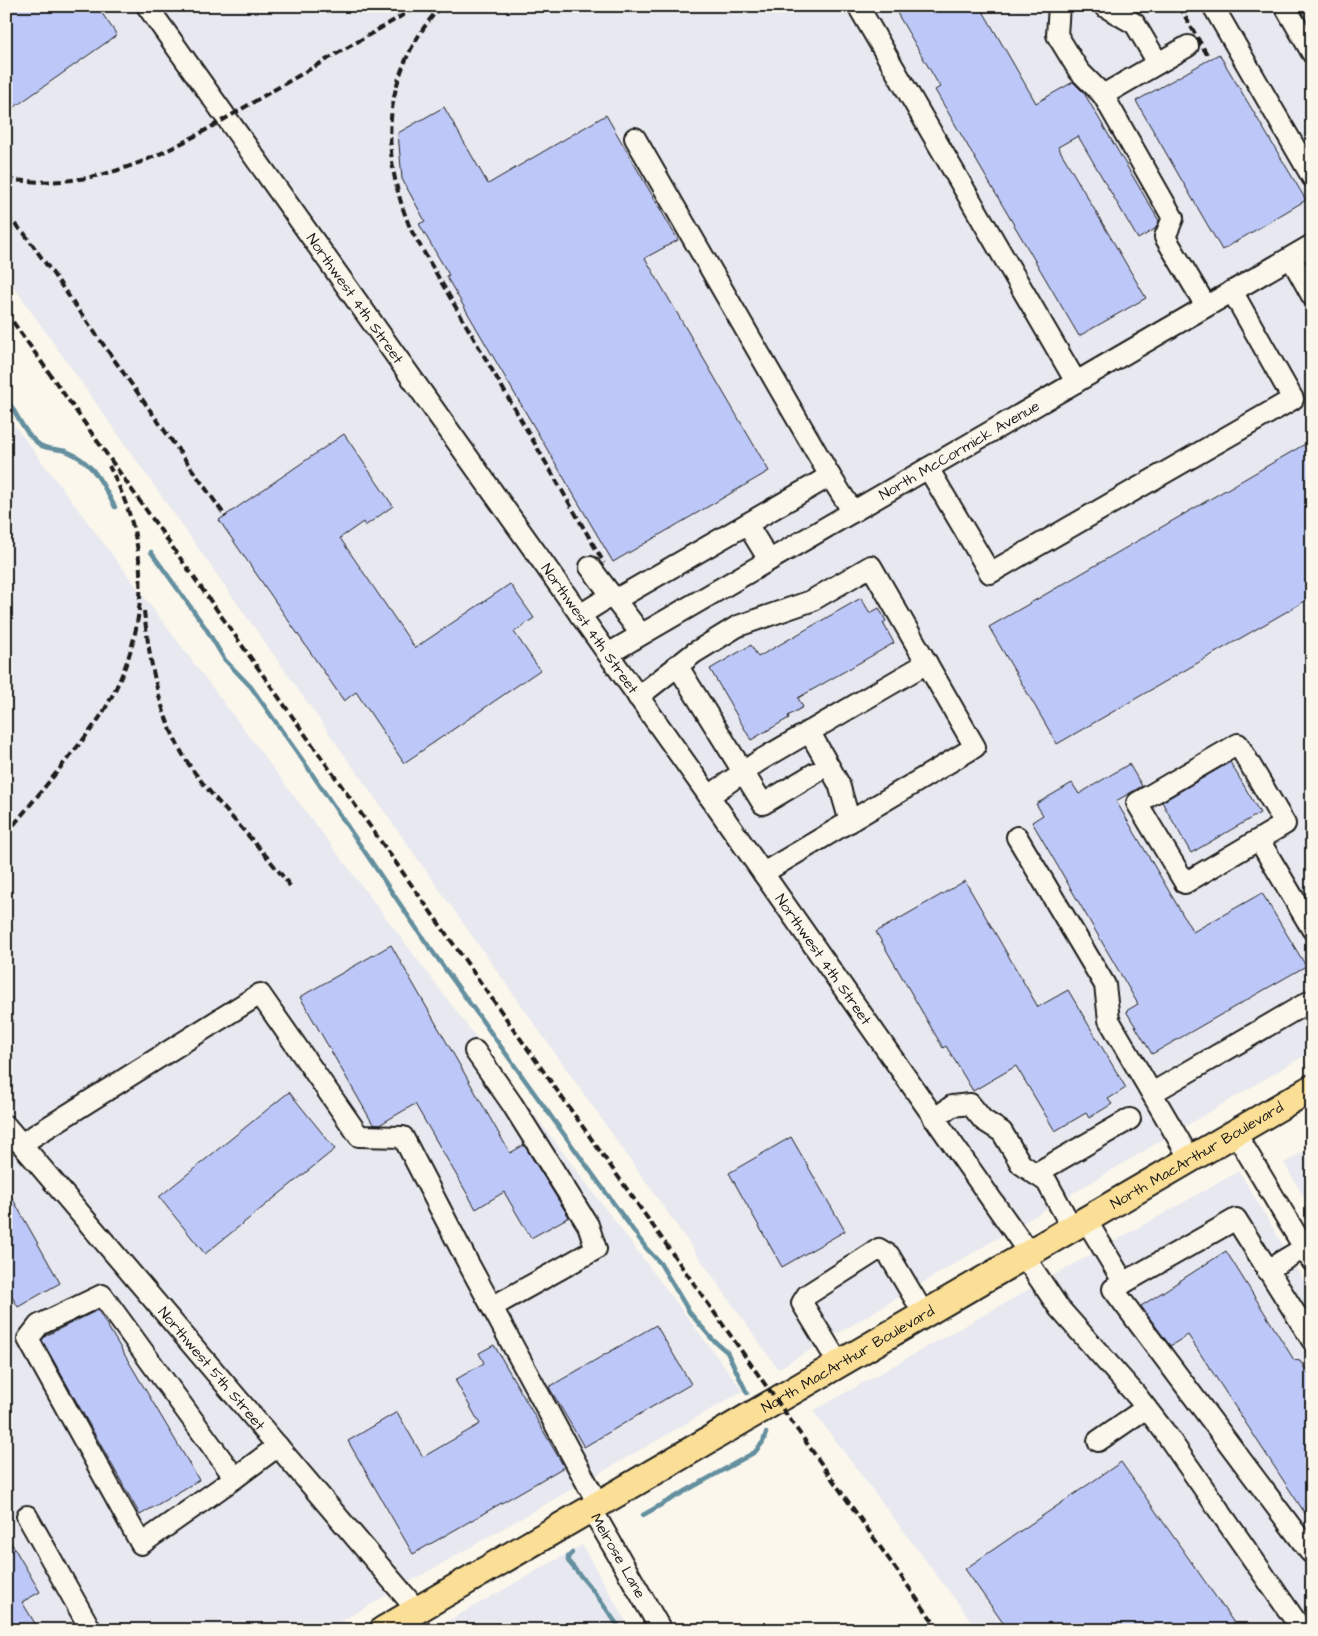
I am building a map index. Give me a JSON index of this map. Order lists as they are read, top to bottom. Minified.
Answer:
{"streets":{"main road":["North MacArthur Boulevard"],"street":["Northwest 4th Street","North McCormick Avenue","Northwest 5th Street","Melrose Lane"]},"crossings":[["Northwest 4th Street","North McCormick Avenue"],["Northwest 4th Street","North MacArthur Boulevard"],["North MacArthur Boulevard","Northwest 5th Street"],["North MacArthur Boulevard","Melrose Lane"],["Northwest 5th Street","Melrose Lane"]]}
